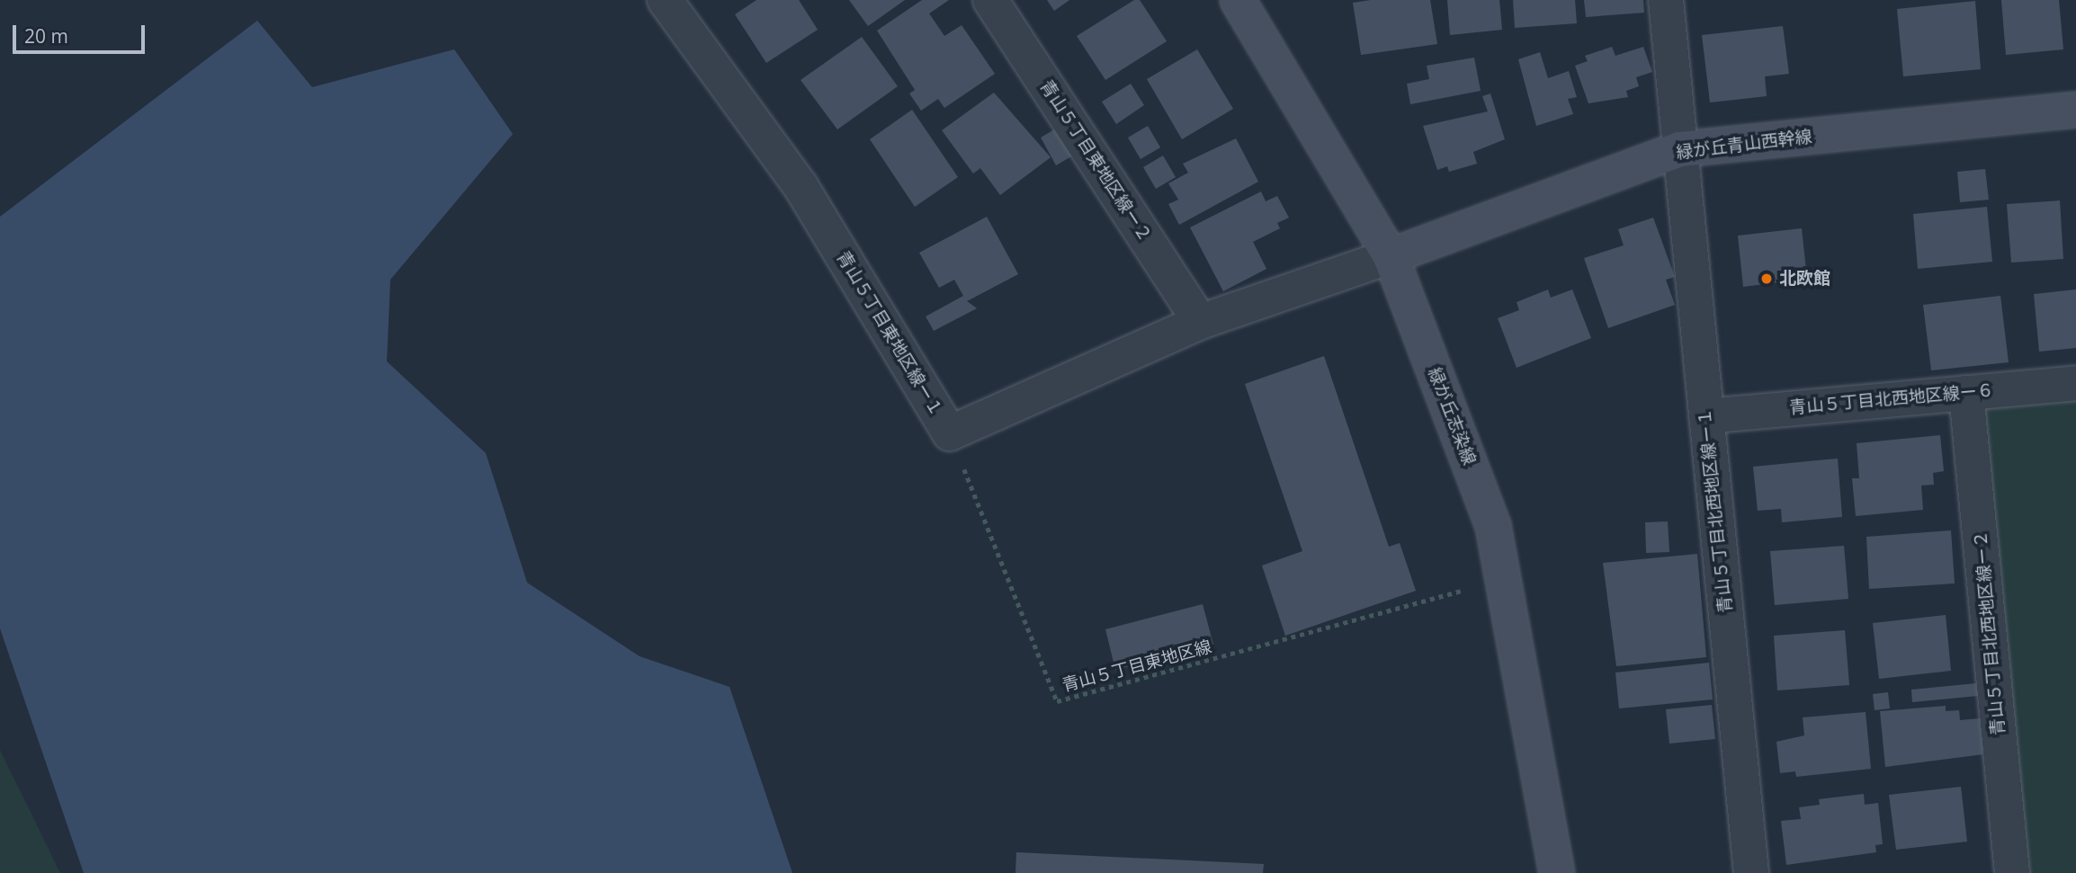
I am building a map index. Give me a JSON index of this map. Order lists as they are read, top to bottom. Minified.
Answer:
{"streets":{"street":["緑が丘青山西幹線","青山５丁目東地区線ー２","青山５丁目東地区線ー１","青山５丁目北西地区線ー６","緑が丘志染線","青山５丁目北西地区線ー１","青山５丁目北西地区線ー２"],"path":["青山５丁目東地区線"]},"crossings":[["緑が丘青山西幹線","青山５丁目東地区線ー１"],["緑が丘青山西幹線","緑が丘志染線"],["緑が丘青山西幹線","青山５丁目北西地区線ー１"],["青山５丁目東地区線ー２","青山５丁目東地区線ー１"],["青山５丁目東地区線ー１","緑が丘志染線"],["青山５丁目東地区線ー１","青山５丁目東地区線"],["青山５丁目北西地区線ー６","青山５丁目北西地区線ー１"],["青山５丁目北西地区線ー６","青山５丁目北西地区線ー２"],["緑が丘志染線","青山５丁目東地区線"]],"places":["北欧館"],"scale_bar":"20 m"}
